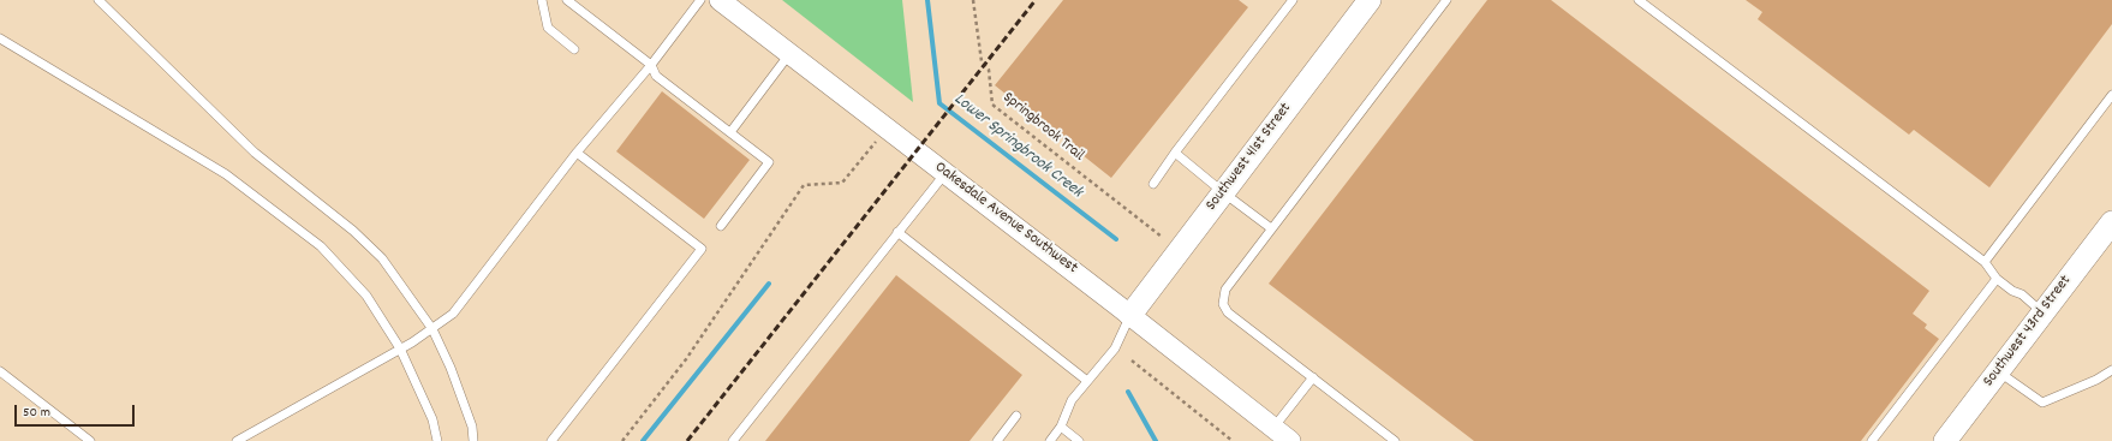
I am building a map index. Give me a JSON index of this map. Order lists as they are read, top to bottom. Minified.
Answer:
{"streets":{"main road":["Southwest 41st Street","Southwest 43rd Street"],"street":["Oakesdale Avenue Southwest"],"path":["Springbrook Trail"]},"crossings":[["Southwest 41st Street","Oakesdale Avenue Southwest"]],"water":["Lower Springbrook Creek"],"scale_bar":"50 m"}
